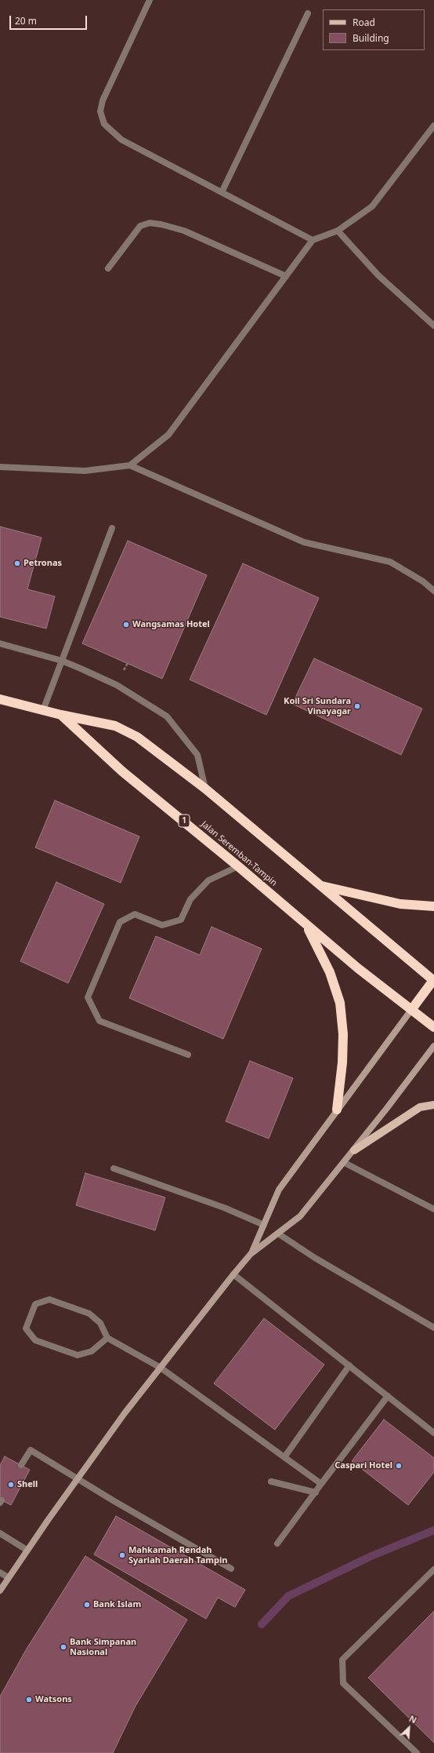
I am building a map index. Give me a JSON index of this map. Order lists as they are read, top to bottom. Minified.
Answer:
{"streets":{"highway":["1","Jalan Seremban-Tampin"]},"crossings":[["1","Jalan Seremban-Tampin"]],"places":["Petronas","Wangsamas Hotel","Koil Sri Sundara Vinayagar","Caspari Hotel","Shell","Mahkamah Rendah Syariah Daerah Tampin","Bank Islam","Bank Simpanan Nasional","Watsons"],"legend":["Road","Building"],"scale_bar":"20 m","north":"top right"}
